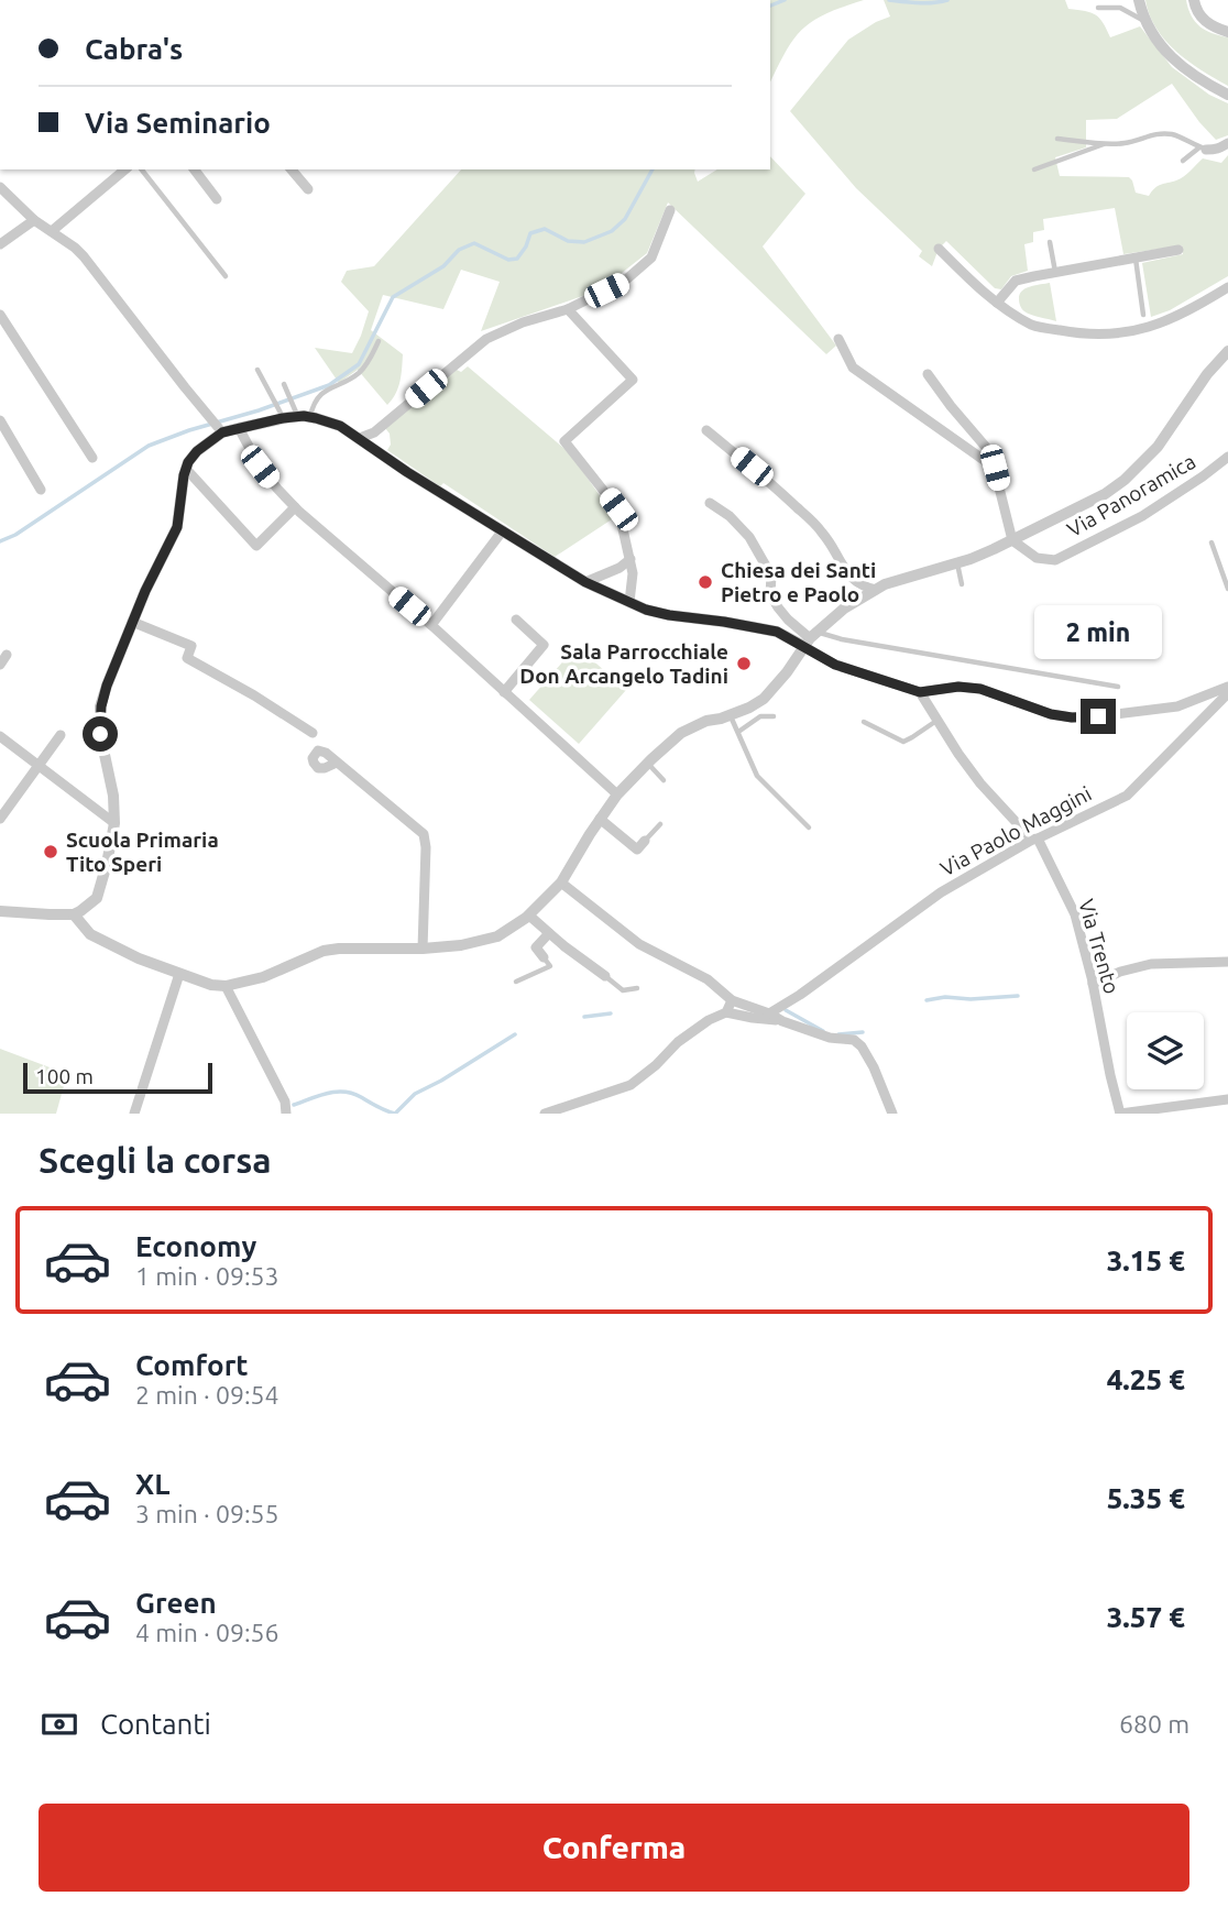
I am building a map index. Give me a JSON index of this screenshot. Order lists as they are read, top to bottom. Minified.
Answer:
{"streets":{"street":["Via Panoramica","Via Paolo Maggini","Via Trento"]},"crossings":[["Via Paolo Maggini","Via Trento"]],"places":["Chiesa dei Santi Pietro e Paolo","Sala Parrocchiale Don Arcangelo Tadini","Scuola Primaria Tito Speri"],"scale_bar":"100 m","page":{"banner":["Cabra's","Via Seminario"],"bubble":"2 min","scale":"100 m","heading":"Scegli la corsa","list":[{"name":"Economy","note":"1 min · 09:53","value":"3.15 €"},{"name":"Comfort","note":"2 min · 09:54","value":"4.25 €"},{"name":"XL","note":"3 min · 09:55","value":"5.35 €"},{"name":"Green","note":"4 min · 09:56","value":"3.57 €"}],"pay":["Contanti","680 m"],"buttons":"Conferma"}}
